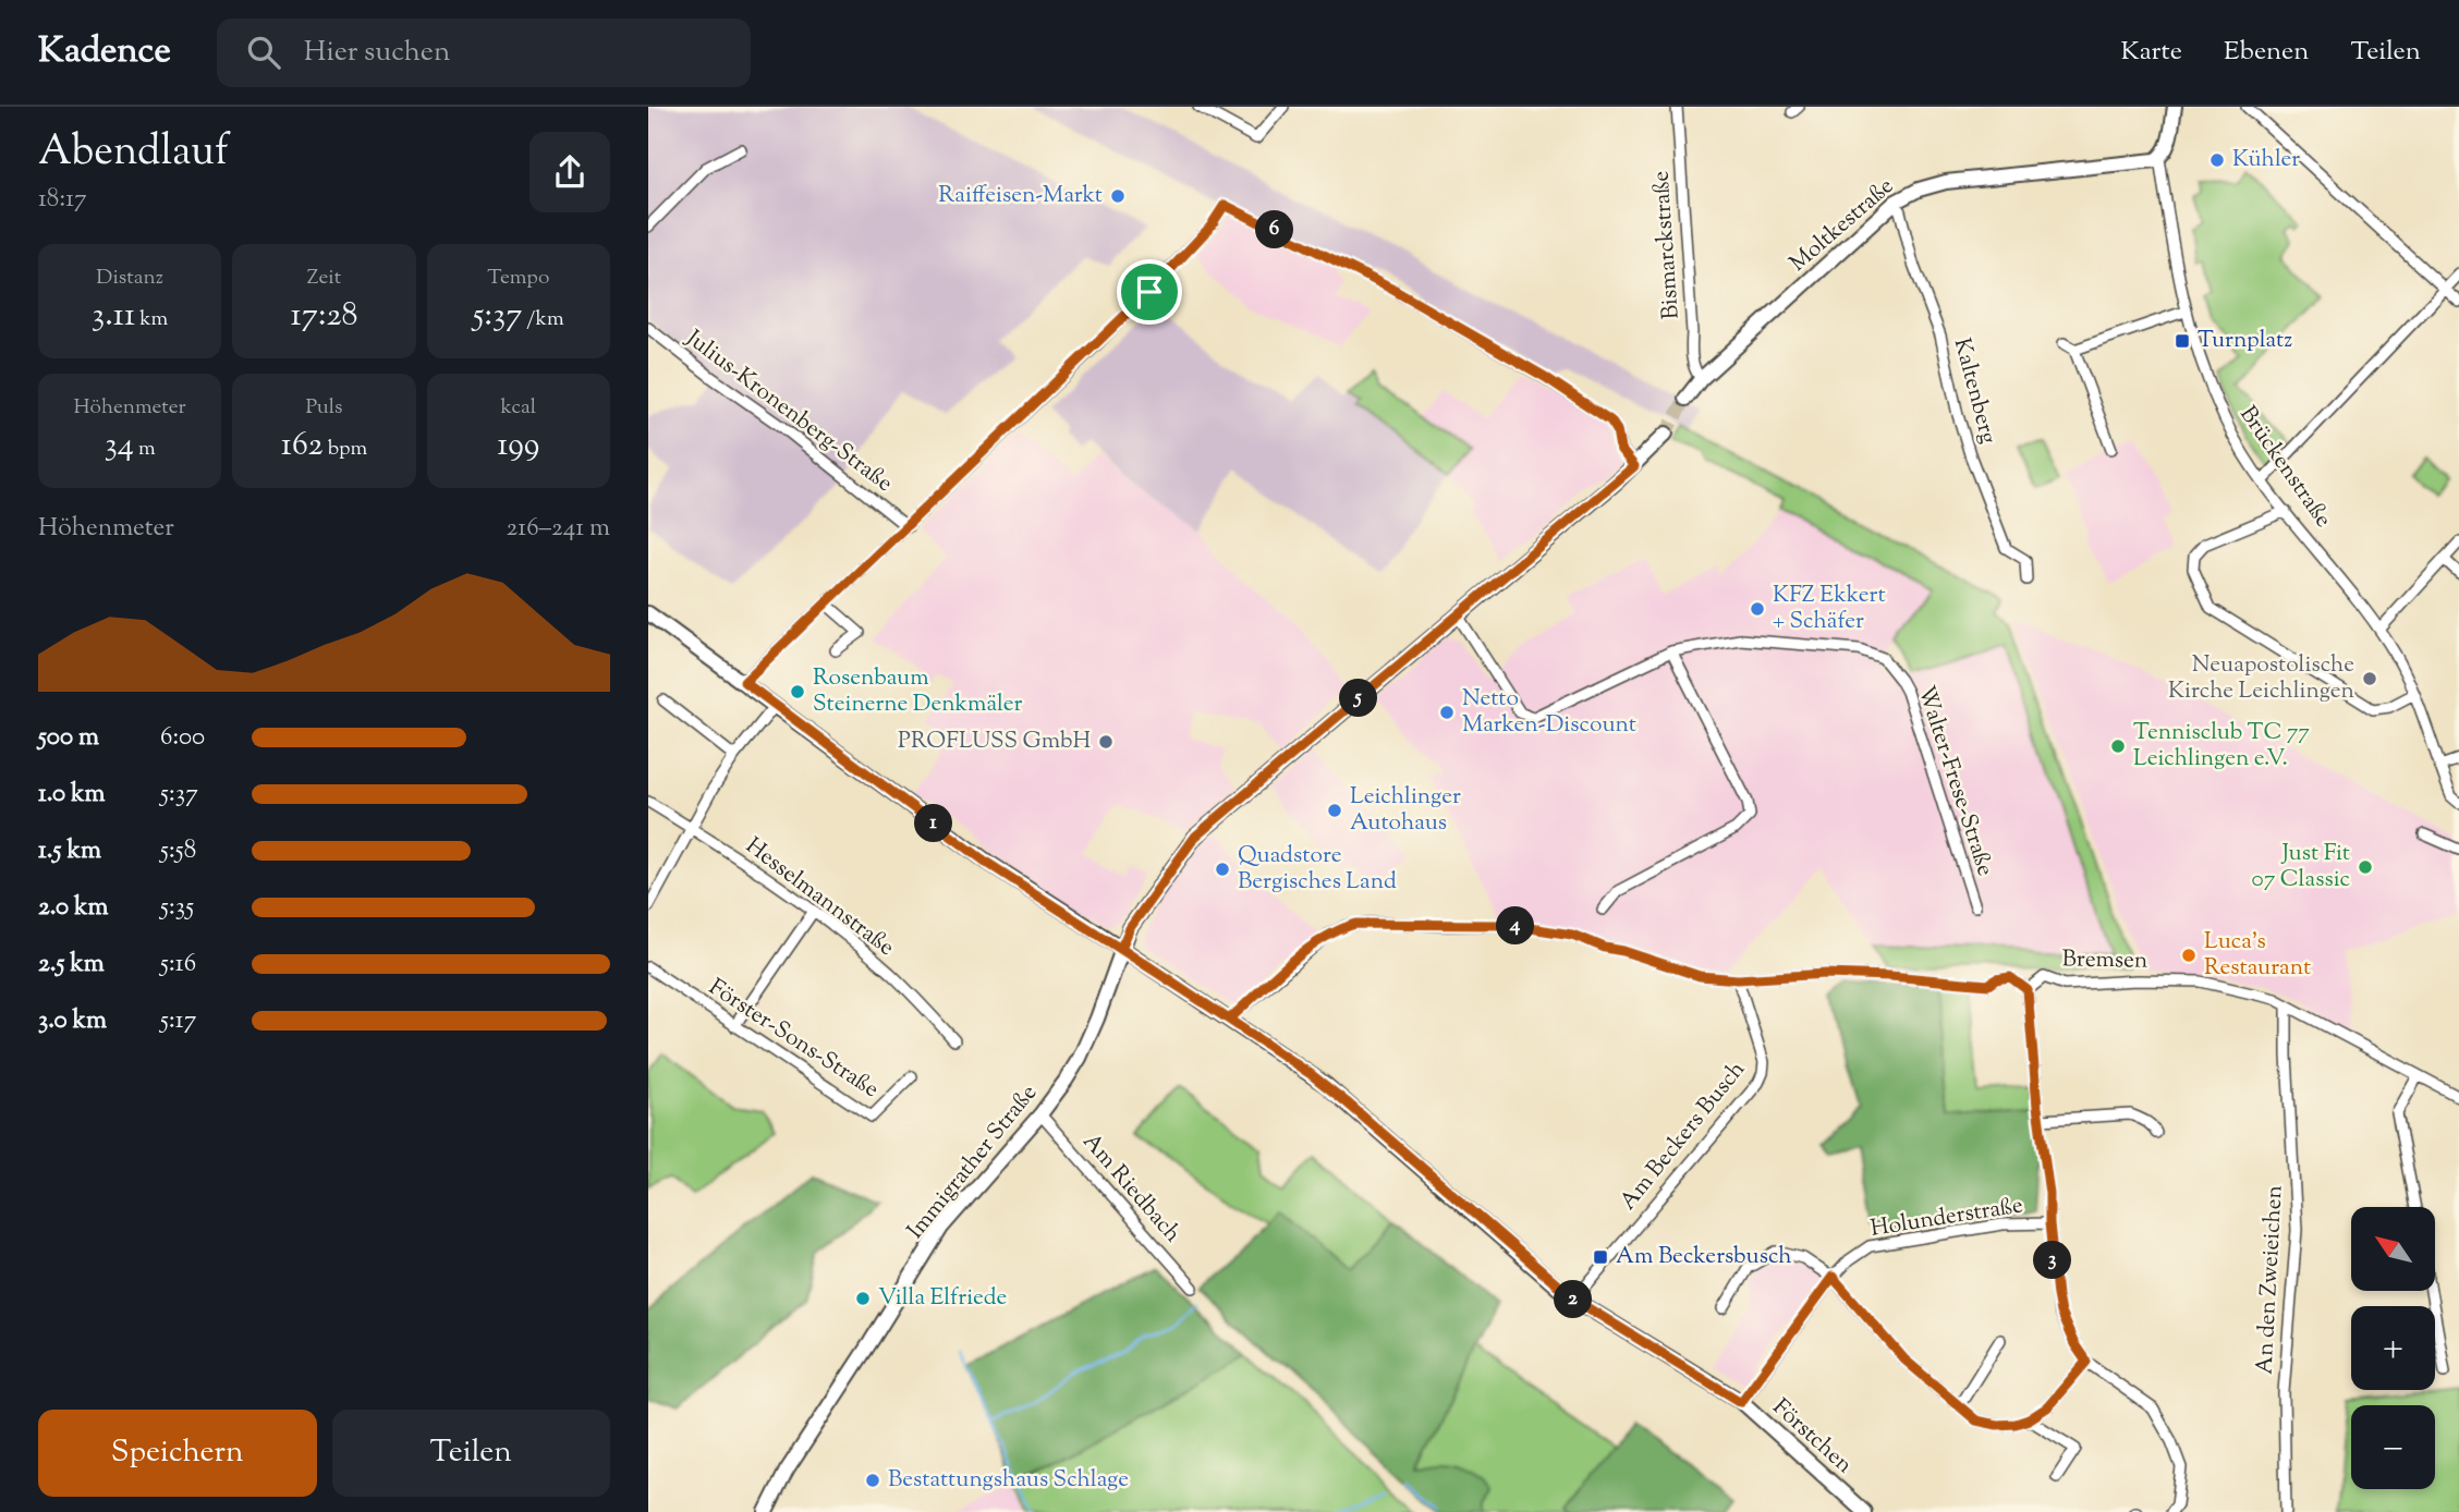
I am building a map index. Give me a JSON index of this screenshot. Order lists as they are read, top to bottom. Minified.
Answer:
{"streets":{"street":["Moltkestraße","Bismarckstraße","Kaltenberg","Julius-Kronenberg-Straße","Brückenstraße","Walter-Frese-Straße","Hesselmannstraße","Bremsen","Förster-Sons-Straße","Am Beckers Busch","Immigrather Straße","Am Riedbach","Holunderstraße","An den Zweieichen","Förstchen"]},"crossings":[["Moltkestraße","Bismarckstraße"],["Moltkestraße","Kaltenberg"],["Moltkestraße","Brückenstraße"],["Bremsen","Am Beckers Busch"],["Bremsen","An den Zweieichen"],["Bremsen","Förstchen"],["Am Beckers Busch","Förstchen"],["Immigrather Straße","Am Riedbach"],["Immigrather Straße","Förstchen"],["Holunderstraße","Förstchen"]],"places":{"other":["Kühler","Raiffeisen-Markt","KFZ Ekkert + Schäfer","Neuapostolische Kirche Leichlingen","Rosenbaum Steinerne Denkmäler","Netto Marken-Discount","PROFLUSS GmbH","Tennisclub TC 77 Leichlingen e.V.","Leichlinger Autohaus","Just Fit 07 Classic","Quadstore Bergisches Land","Luca's Restaurant","Villa Elfriede","Bestattungshaus Schlage"],"transit":["Turnplatz","Am Beckersbusch"]},"north":"top left","page":{"header":"Kadence","search":"Hier suchen","nav":["Karte","Ebenen","Teilen"],"heading":["Abendlauf","18:17"],"pins":["6","5","1","4","3","2"],"stats":[["Distanz","3.11 km"],["Zeit","17:28"],["Tempo","5:37 /km"],["Höhenmeter","34 m"],["Puls","162 bpm"],["kcal","199"]],"chart":["Höhenmeter","216–241 m"],"list":[{"name":"500 m","note":"6:00"},{"name":"1.0 km","note":"5:37"},{"name":"1.5 km","note":"5:58"},{"name":"2.0 km","note":"5:35"},{"name":"2.5 km","note":"5:16"},{"name":"3.0 km","note":"5:17"}],"map_buttons":["+","−"],"buttons":["Speichern","Teilen"]}}
